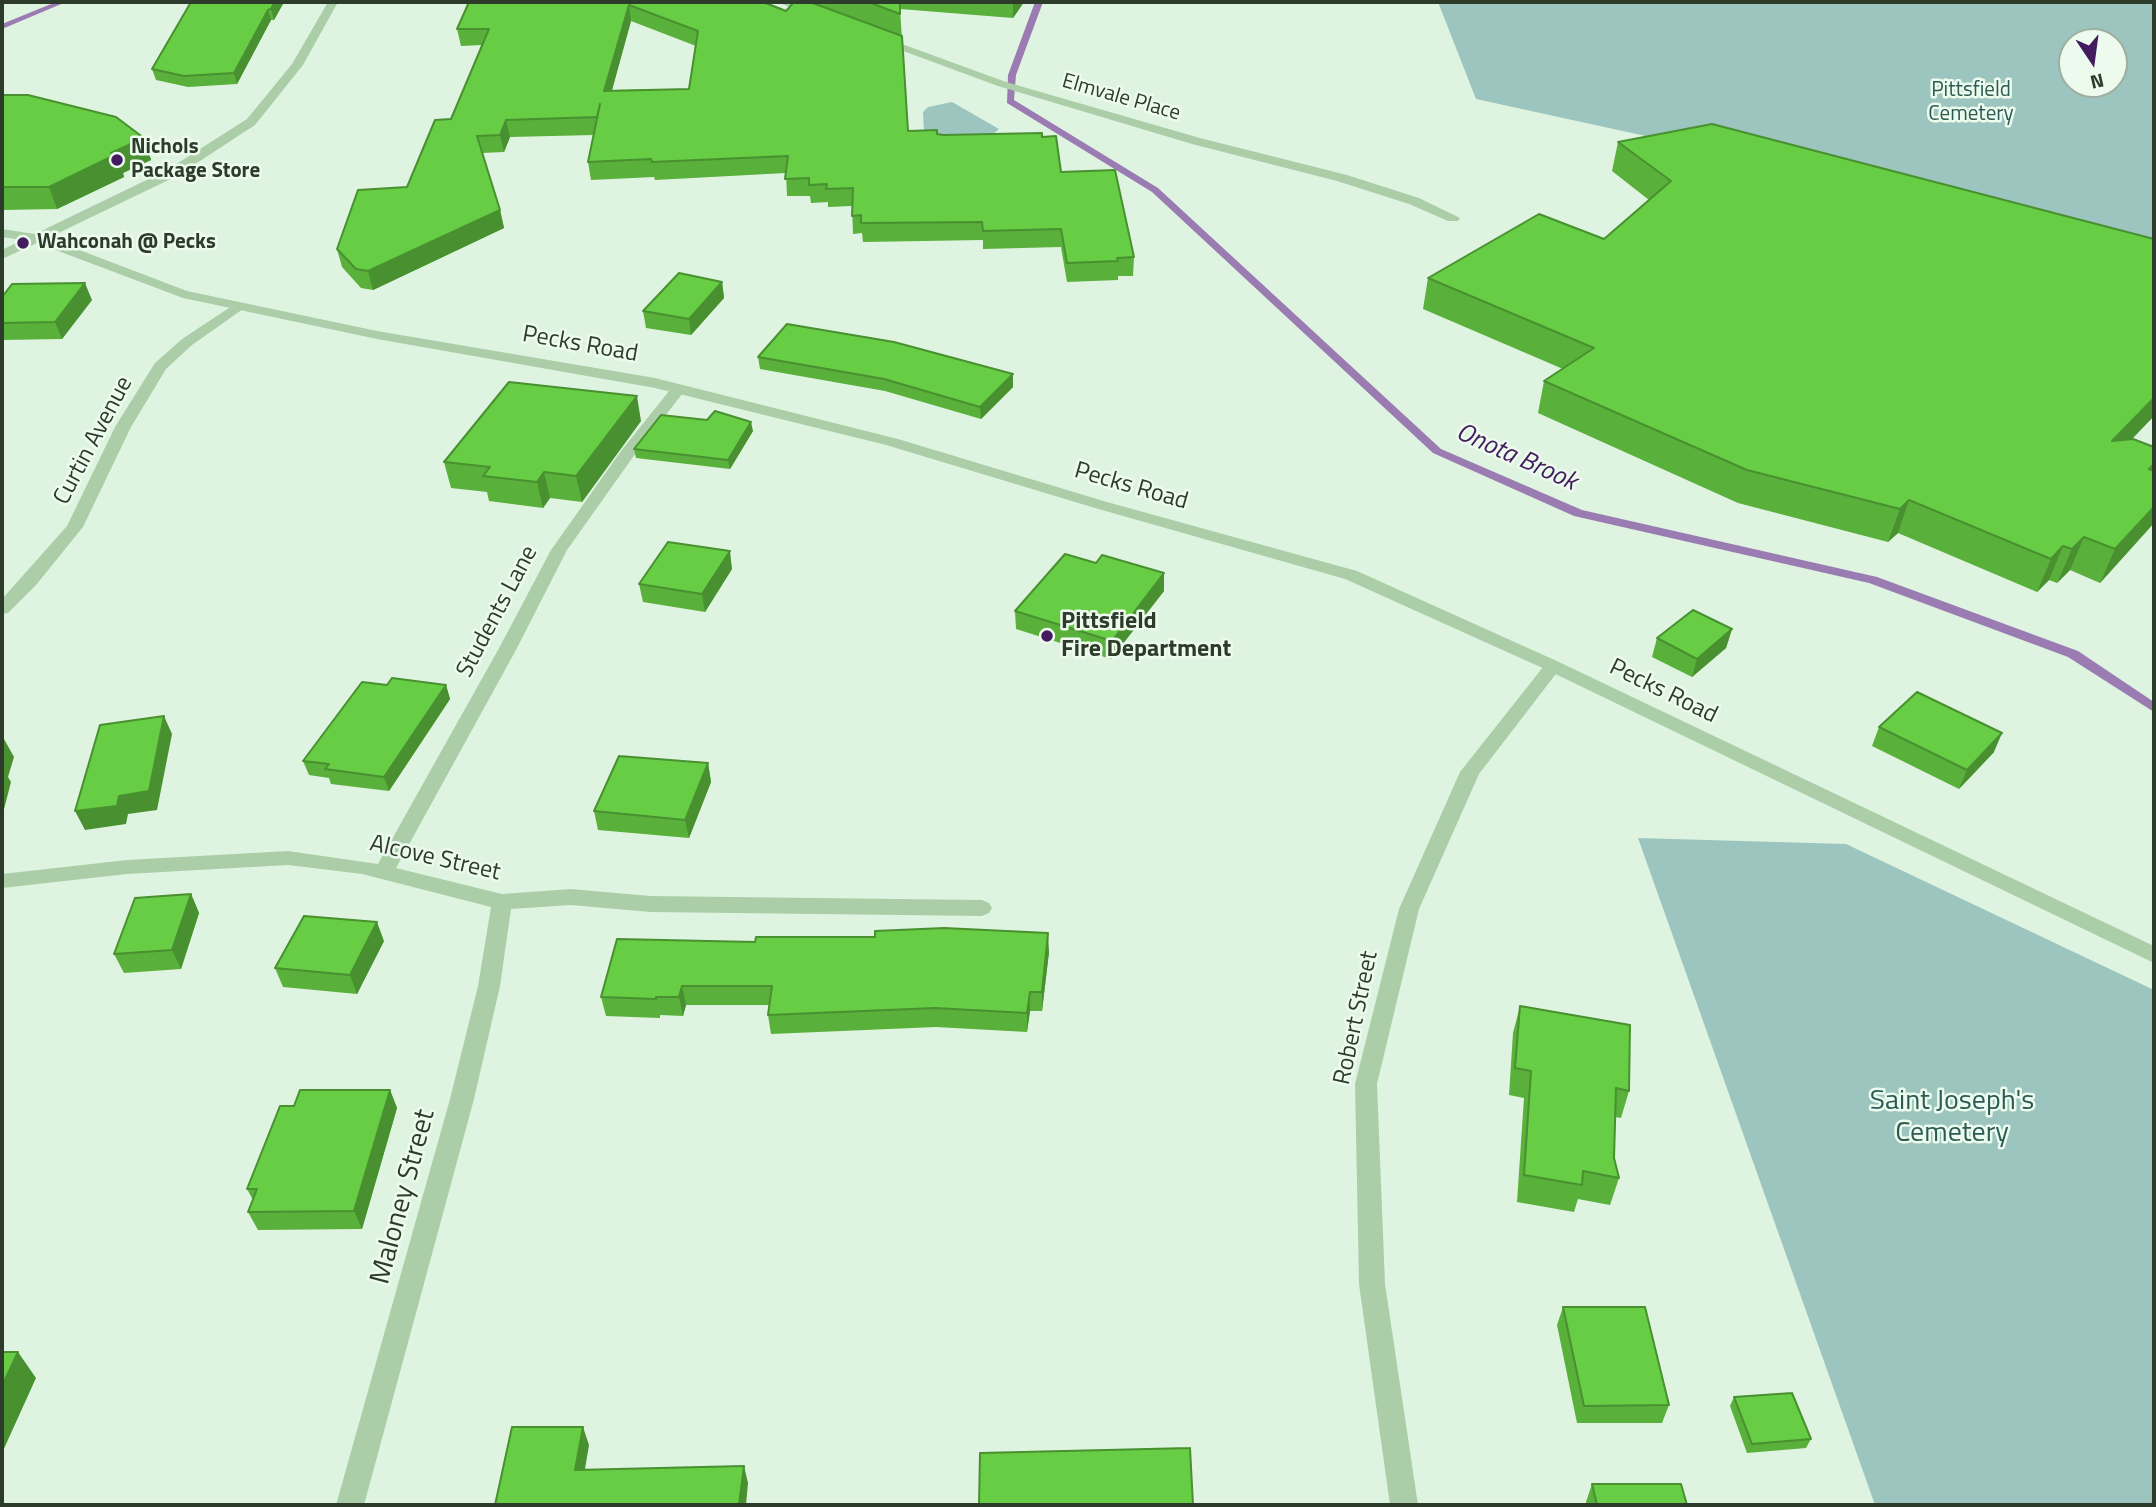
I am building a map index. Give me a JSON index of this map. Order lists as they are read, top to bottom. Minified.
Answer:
{"streets":{"street":["Elmvale Place","Pecks Road","Curtin Avenue","Students Lane","Alcove Street","Robert Street","Maloney Street"]},"crossings":[["Pecks Road","Curtin Avenue"],["Pecks Road","Students Lane"],["Pecks Road","Robert Street"],["Students Lane","Alcove Street"],["Alcove Street","Maloney Street"]],"water":["Onota Brook"],"parks":["Pittsfield Cemetery","Saint Joseph's Cemetery"],"places":["Nichols Package Store","Wahconah @ Pecks","Pittsfield Fire Department"],"north":"bottom"}
